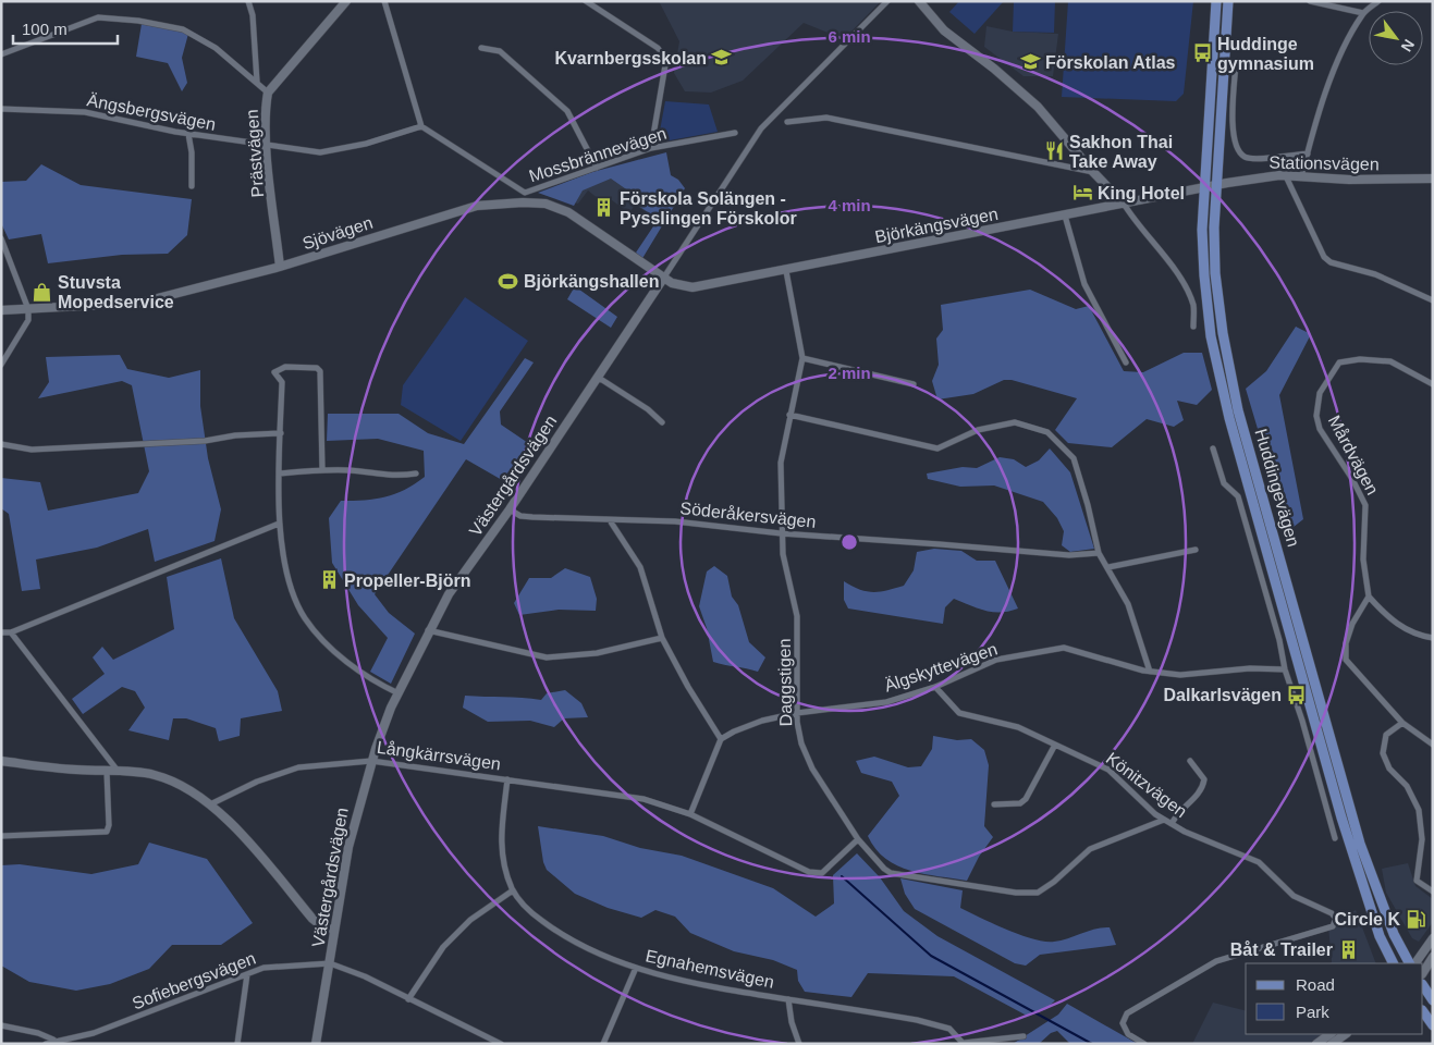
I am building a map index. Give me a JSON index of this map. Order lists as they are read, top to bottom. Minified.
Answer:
{"streets":{"main road":["Huddingevägen"],"street":["Ängsbergsvägen","Prästvägen","Mossbrännevägen","Stationsvägen","Björkängsvägen","Sjövägen","Mårdvägen","Västergårdsvägen","Söderåkersvägen","Älgskyttevägen","Daggstigen","Långkärrsvägen","Könitzvägen","Egnahemsvägen","Sofiebergsvägen"]},"crossings":[["Ängsbergsvägen","Prästvägen"],["Ängsbergsvägen","Mossbrännevägen"],["Prästvägen","Sjövägen"],["Stationsvägen","Björkängsvägen"],["Stationsvägen","Huddingevägen"],["Björkängsvägen","Sjövägen"],["Björkängsvägen","Västergårdsvägen"],["Björkängsvägen","Huddingevägen"],["Björkängsvägen","Daggstigen"],["Sjövägen","Västergårdsvägen"],["Västergårdsvägen","Söderåkersvägen"],["Västergårdsvägen","Långkärrsvägen"],["Västergårdsvägen","Sofiebergsvägen"],["Söderåkersvägen","Daggstigen"],["Älgskyttevägen","Daggstigen"],["Älgskyttevägen","Könitzvägen"],["Daggstigen","Långkärrsvägen"],["Daggstigen","Könitzvägen"],["Långkärrsvägen","Egnahemsvägen"]],"places":{"bus stop":["Huddinge gymnasium","Dalkarlsvägen"],"school or university":["Kvarnbergsskolan","Förskolan Atlas"],"restaurant":["Sakhon Thai Take Away"],"hotel":["King Hotel"],"building":["Förskola Solängen - Pysslingen Förskolor","Propeller-Björn","Båt & Trailer"],"sports":["Björkängshallen"],"shop":["Stuvsta Mopedservice"],"fuel station":["Circle K"]},"legend":["Road","Park"],"scale_bar":"100 m","north":"bottom right","rings":["6 min","4 min","2 min"]}
